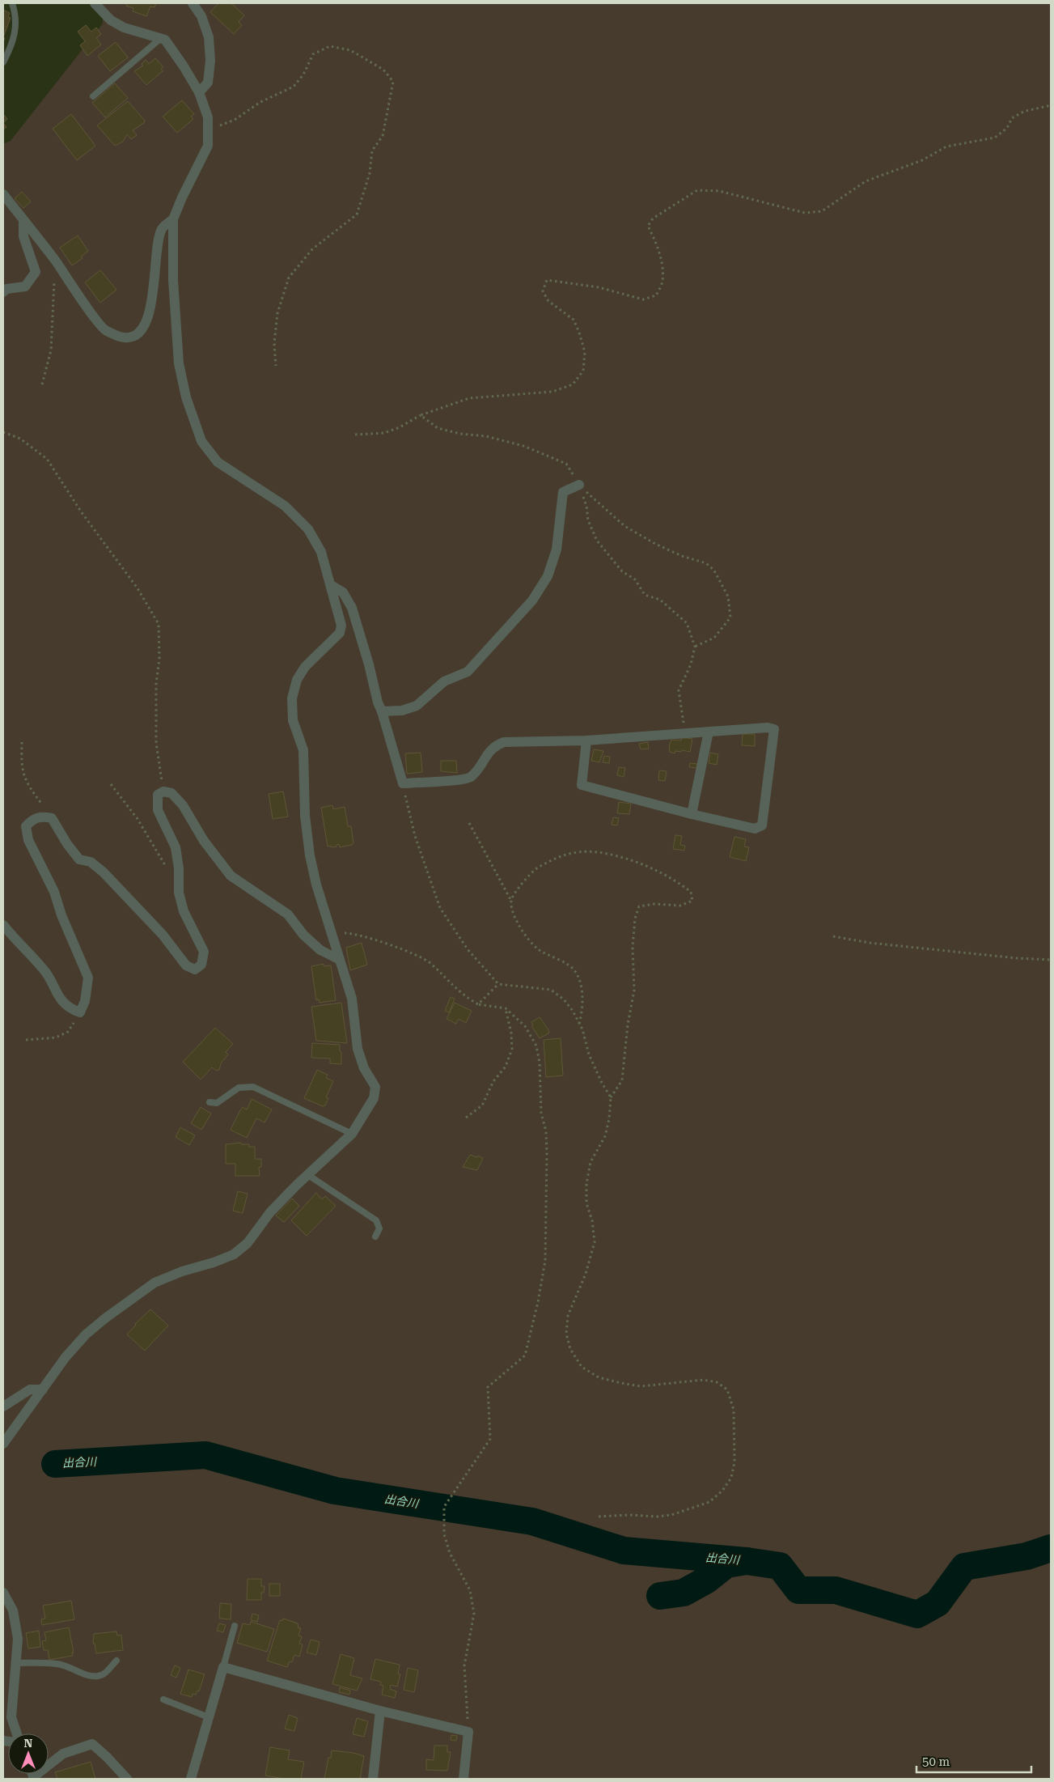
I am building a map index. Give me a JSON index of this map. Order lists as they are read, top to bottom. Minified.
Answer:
{"water":["出合川"],"scale_bar":"50 m","north":"top"}
